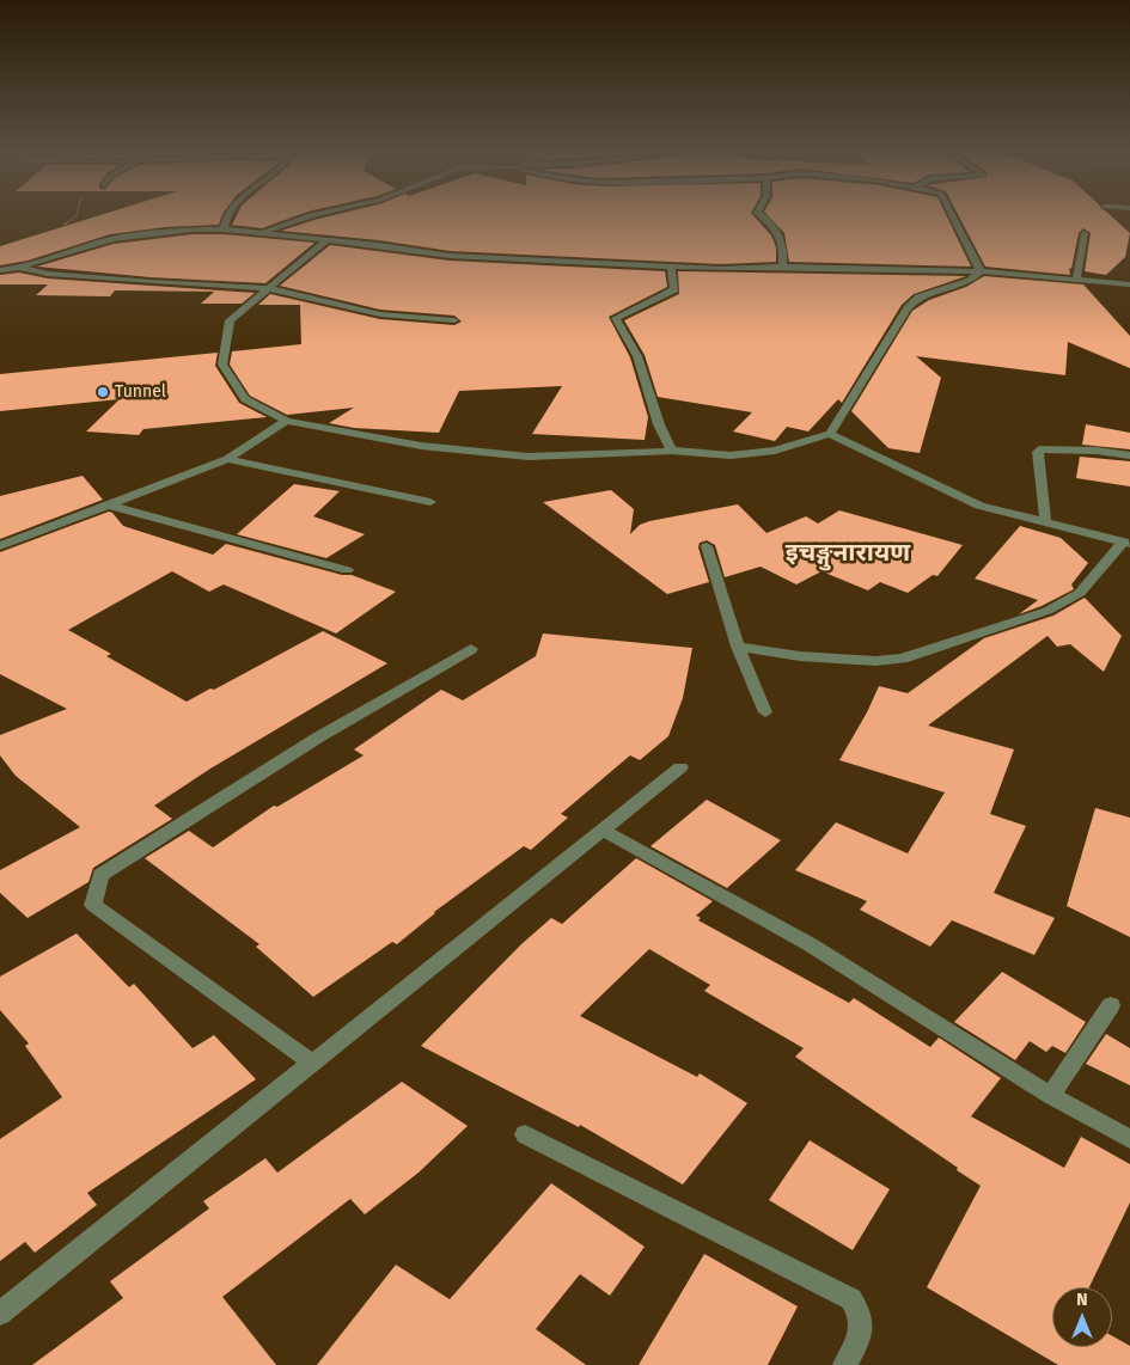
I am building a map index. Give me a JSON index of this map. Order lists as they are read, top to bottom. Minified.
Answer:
{"districts":["इचङ्गुनारायण"],"places":["Tunnel"],"north":"top"}
